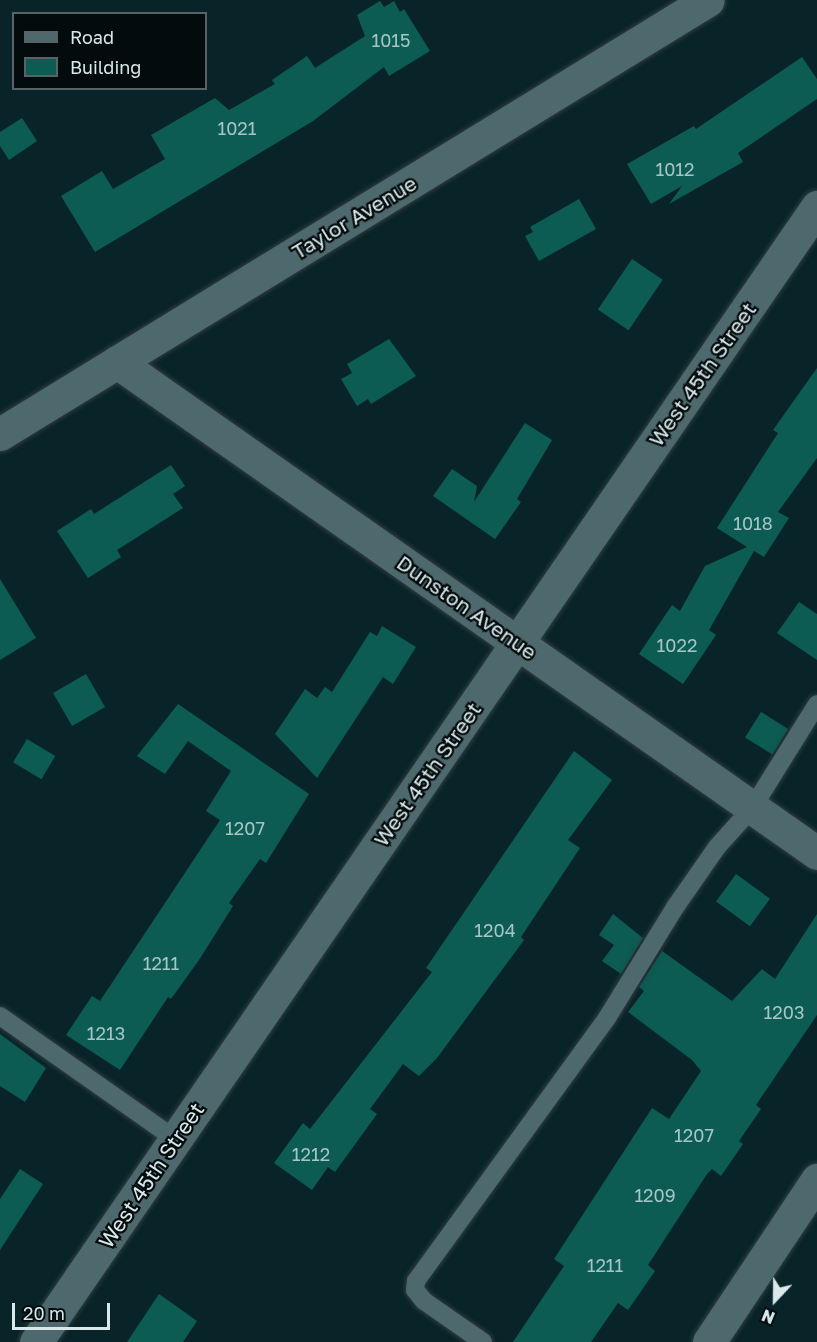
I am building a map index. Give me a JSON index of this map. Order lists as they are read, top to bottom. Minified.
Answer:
{"streets":{"street":["Taylor Avenue","West 45th Street","Dunston Avenue"]},"crossings":[["Taylor Avenue","Dunston Avenue"],["West 45th Street","Dunston Avenue"]],"house_numbers":["1015","1021","1012","1018","1022","1207","1204","1211","1203","1213","1207","1212","1209","1211"],"legend":["Road","Building"],"scale_bar":"20 m","north":"bottom"}
